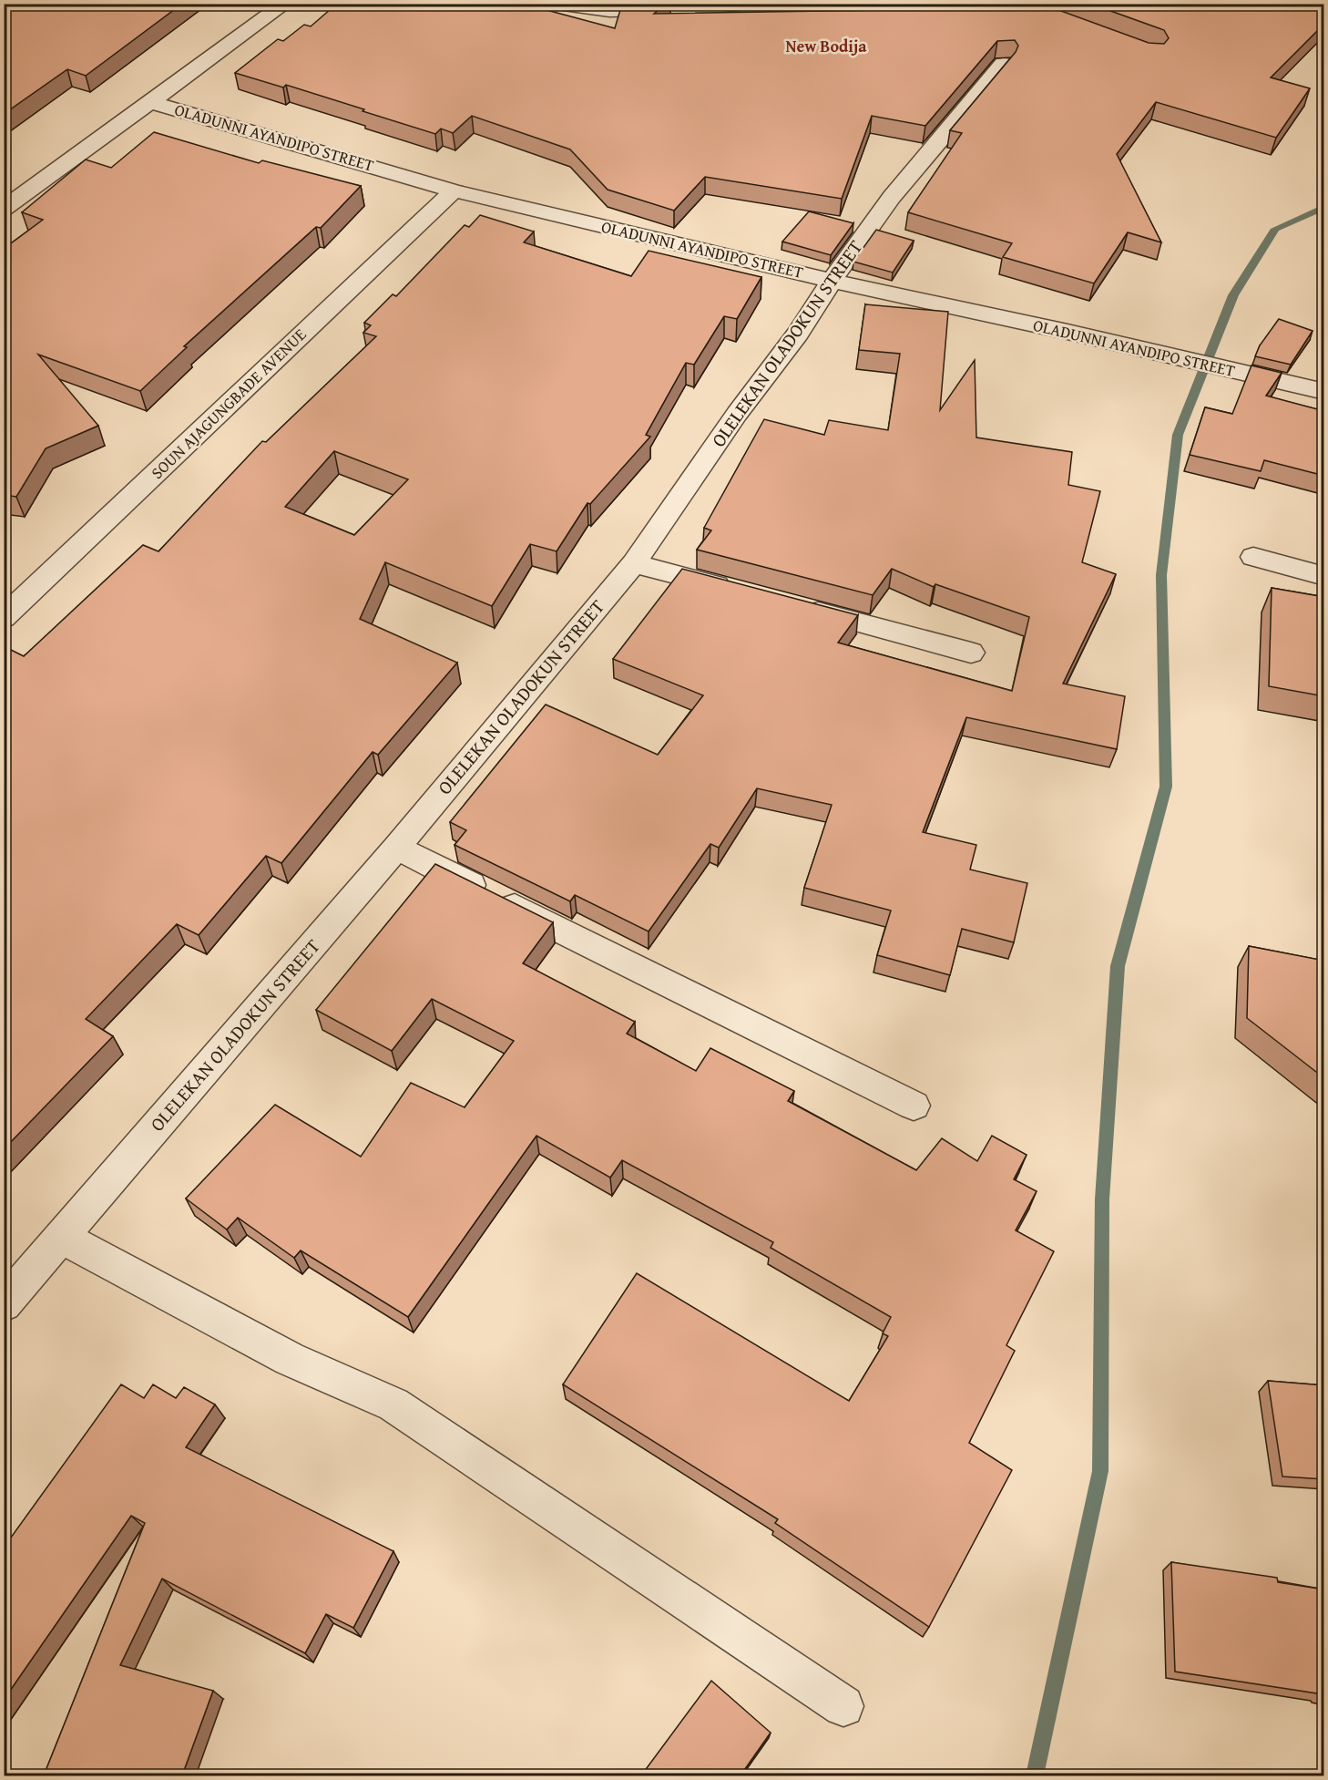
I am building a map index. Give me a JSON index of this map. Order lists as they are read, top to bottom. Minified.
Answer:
{"streets":{"street":["OLADUNNI AYANDIPO STREET","OLELEKAN OLADOKUN STREET","SOUN AJAGUNGBADE AVENUE"]},"crossings":[["OLADUNNI AYANDIPO STREET","OLELEKAN OLADOKUN STREET"],["OLADUNNI AYANDIPO STREET","SOUN AJAGUNGBADE AVENUE"]],"districts":["New Bodija"]}
